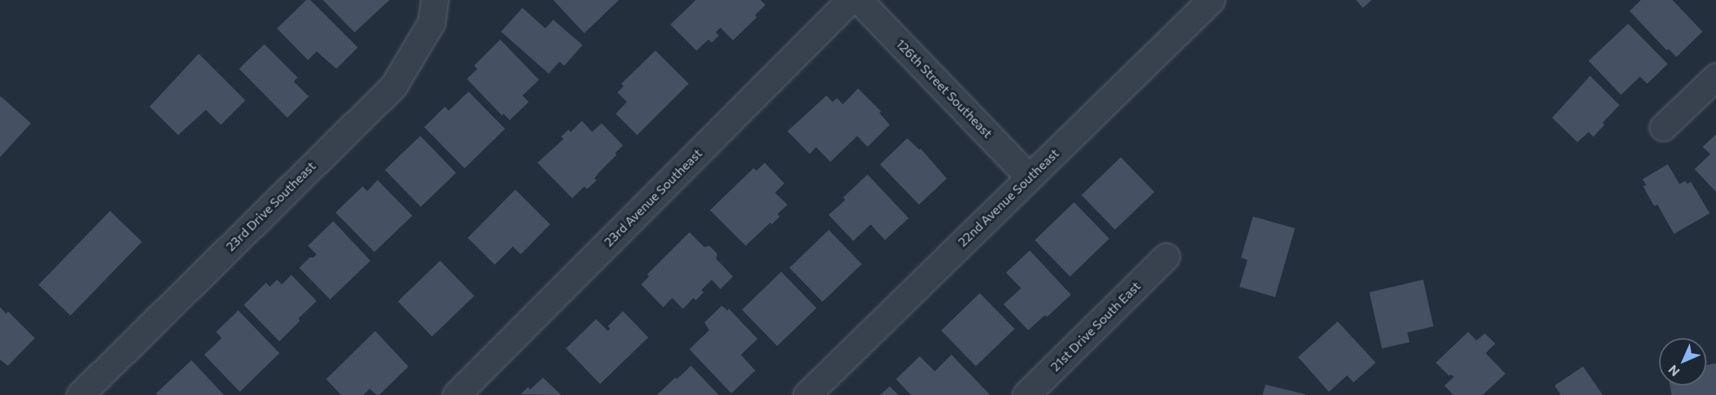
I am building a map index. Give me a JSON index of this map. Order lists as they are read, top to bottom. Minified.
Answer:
{"streets":{"street":["126th Street Southeast","23rd Avenue Southeast","22nd Avenue Southeast","23rd Drive Southeast","21st Drive South East"]},"crossings":[["126th Street Southeast","22nd Avenue Southeast"]],"north":"bottom left"}
